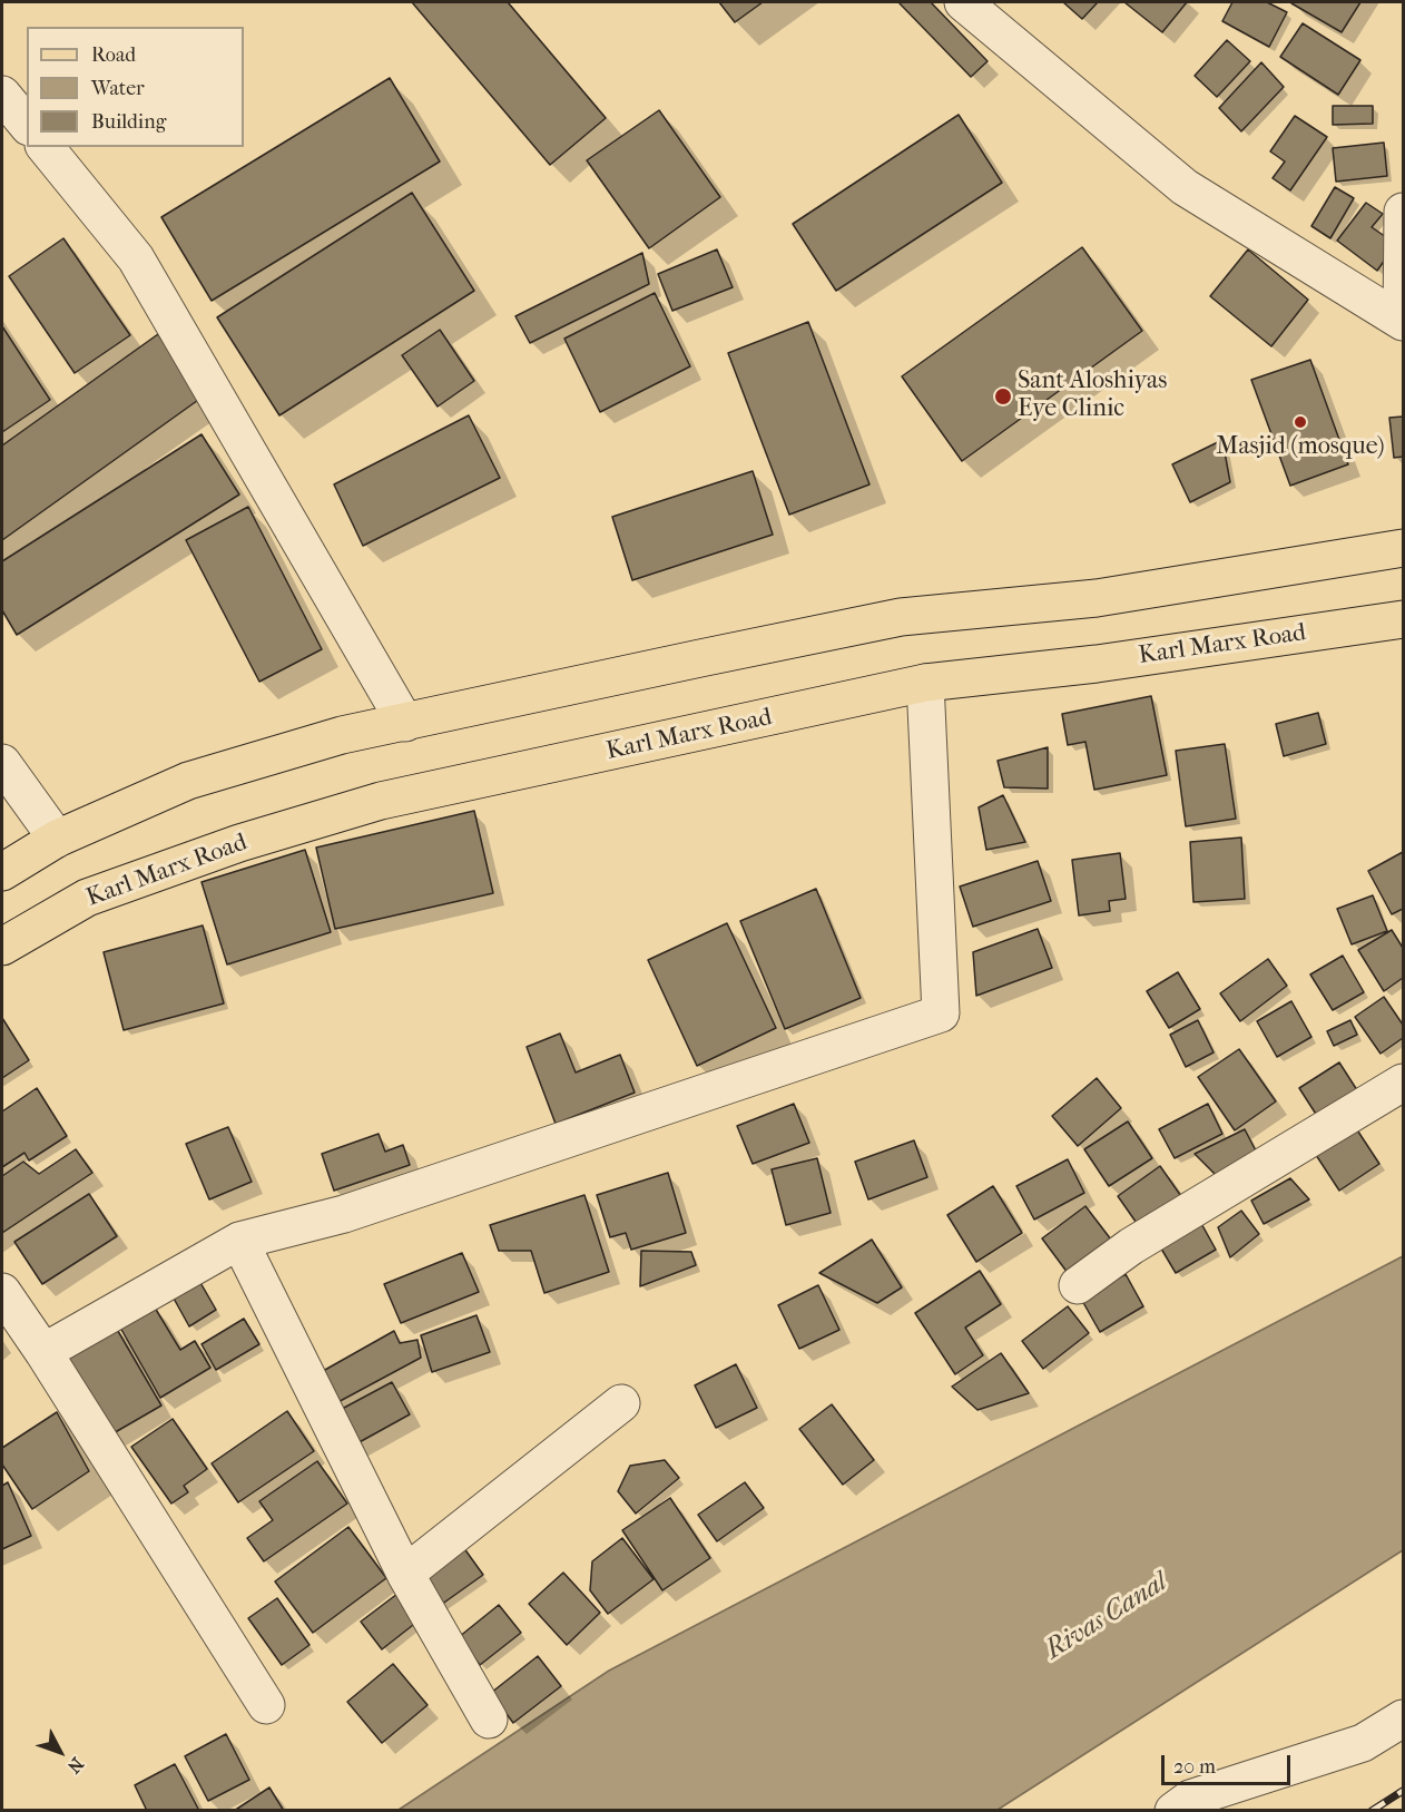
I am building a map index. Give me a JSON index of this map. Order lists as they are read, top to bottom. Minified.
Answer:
{"streets":{"main road":["Karl Marx Road"]},"water":["Rivas Canal"],"places":["Sant Aloshiyas Eye Clinic","Masjid (mosque)"],"legend":["Road","Water","Building"],"scale_bar":"20 m","north":"bottom right"}
